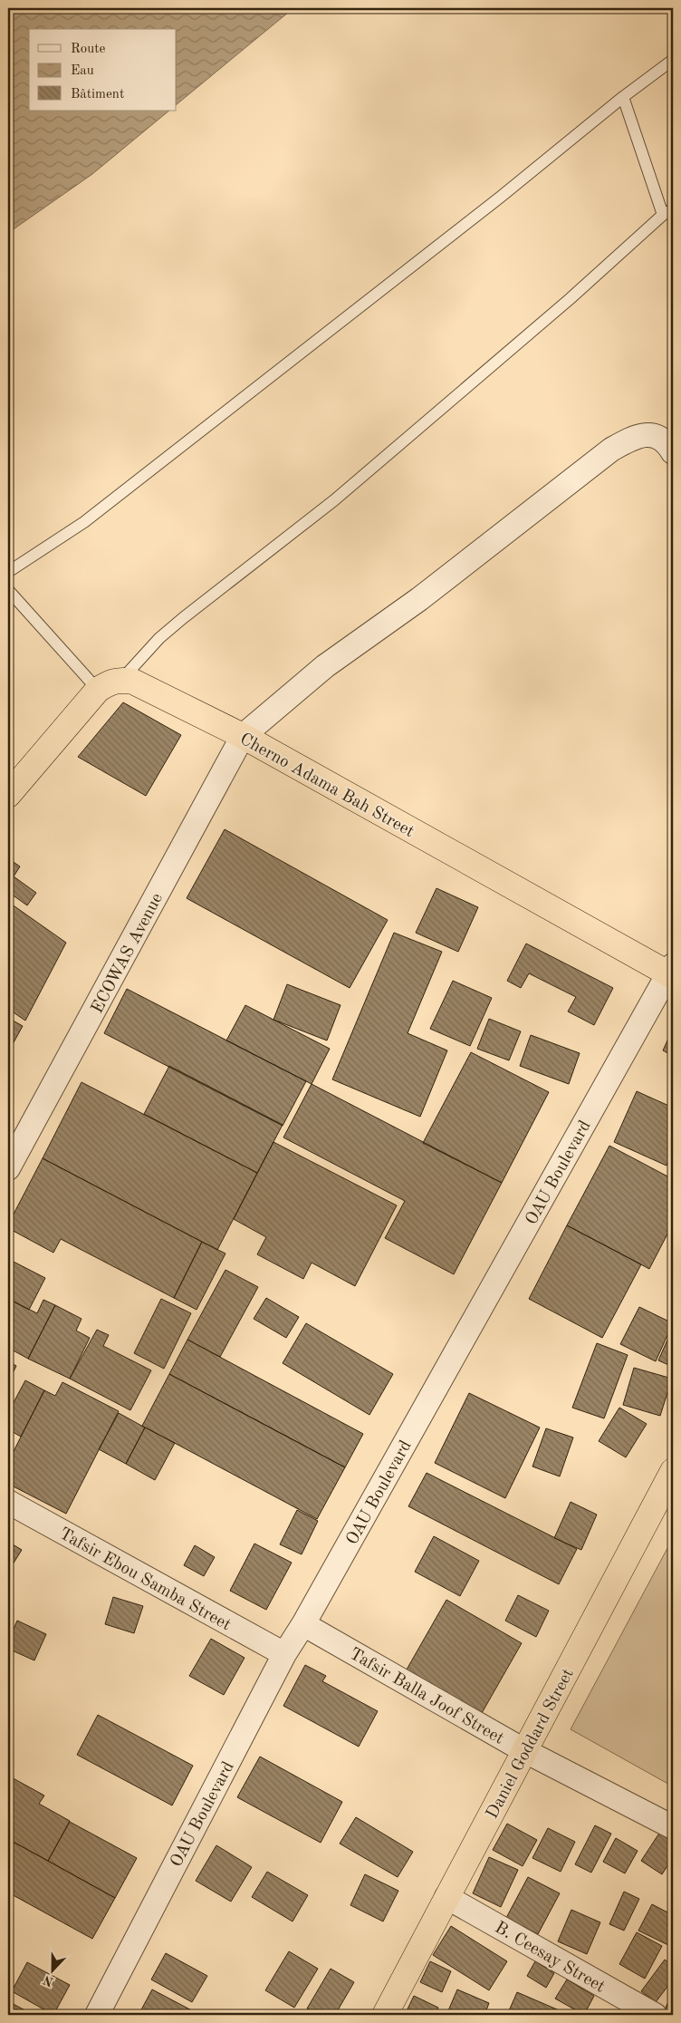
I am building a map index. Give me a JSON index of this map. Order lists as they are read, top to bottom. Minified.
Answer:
{"streets":{"highway":["Cherno Adama Bah Street","Daniel Goddard Street"],"street":["ECOWAS Avenue","OAU Boulevard","Tafsir Ebou Samba Street","Tafsir Balla Joof Street","B. Ceesay Street"]},"crossings":[["Cherno Adama Bah Street","ECOWAS Avenue"],["Cherno Adama Bah Street","OAU Boulevard"],["OAU Boulevard","Tafsir Ebou Samba Street"],["OAU Boulevard","Tafsir Balla Joof Street"],["Tafsir Balla Joof Street","Daniel Goddard Street"],["Daniel Goddard Street","B. Ceesay Street"]],"legend":["Route","Eau","Bâtiment"],"north":"bottom"}
